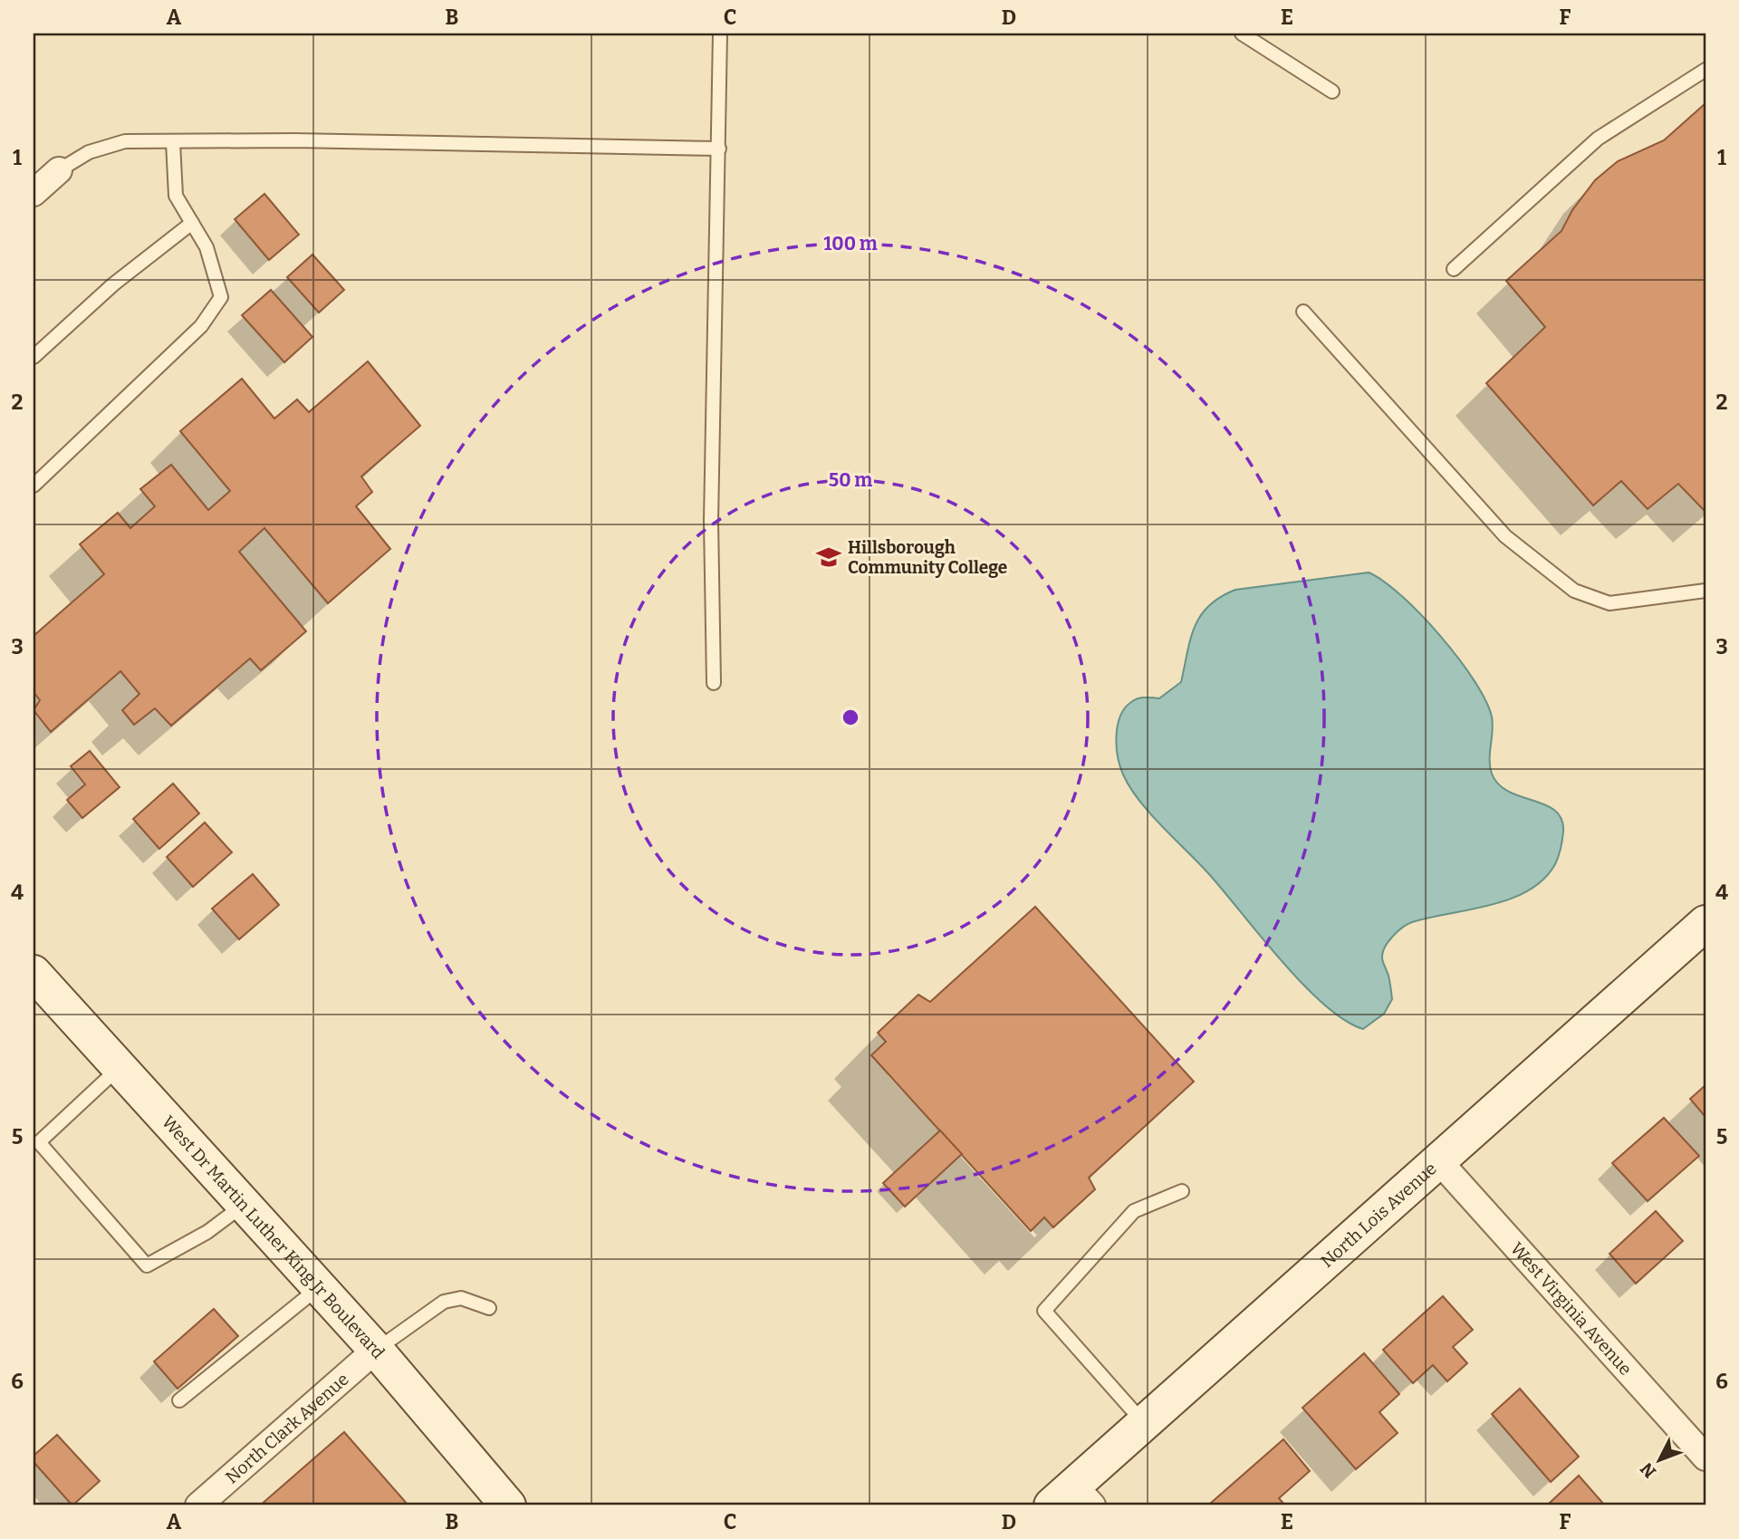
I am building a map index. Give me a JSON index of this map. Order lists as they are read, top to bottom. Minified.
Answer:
{"streets":{"street":["North Lois Avenue","West Dr Martin Luther King Jr Boulevard","West Virginia Avenue","North Clark Avenue"]},"crossings":[["North Lois Avenue","West Virginia Avenue"],["West Dr Martin Luther King Jr Boulevard","North Clark Avenue"]],"places":{"school or university":["Hillsborough Community College"]},"north":"bottom left","grid":{"columns":["A","B","C","D","E","F"],"rows":["1","2","3","4","5","6"]},"rings":["100 m","50 m"]}
